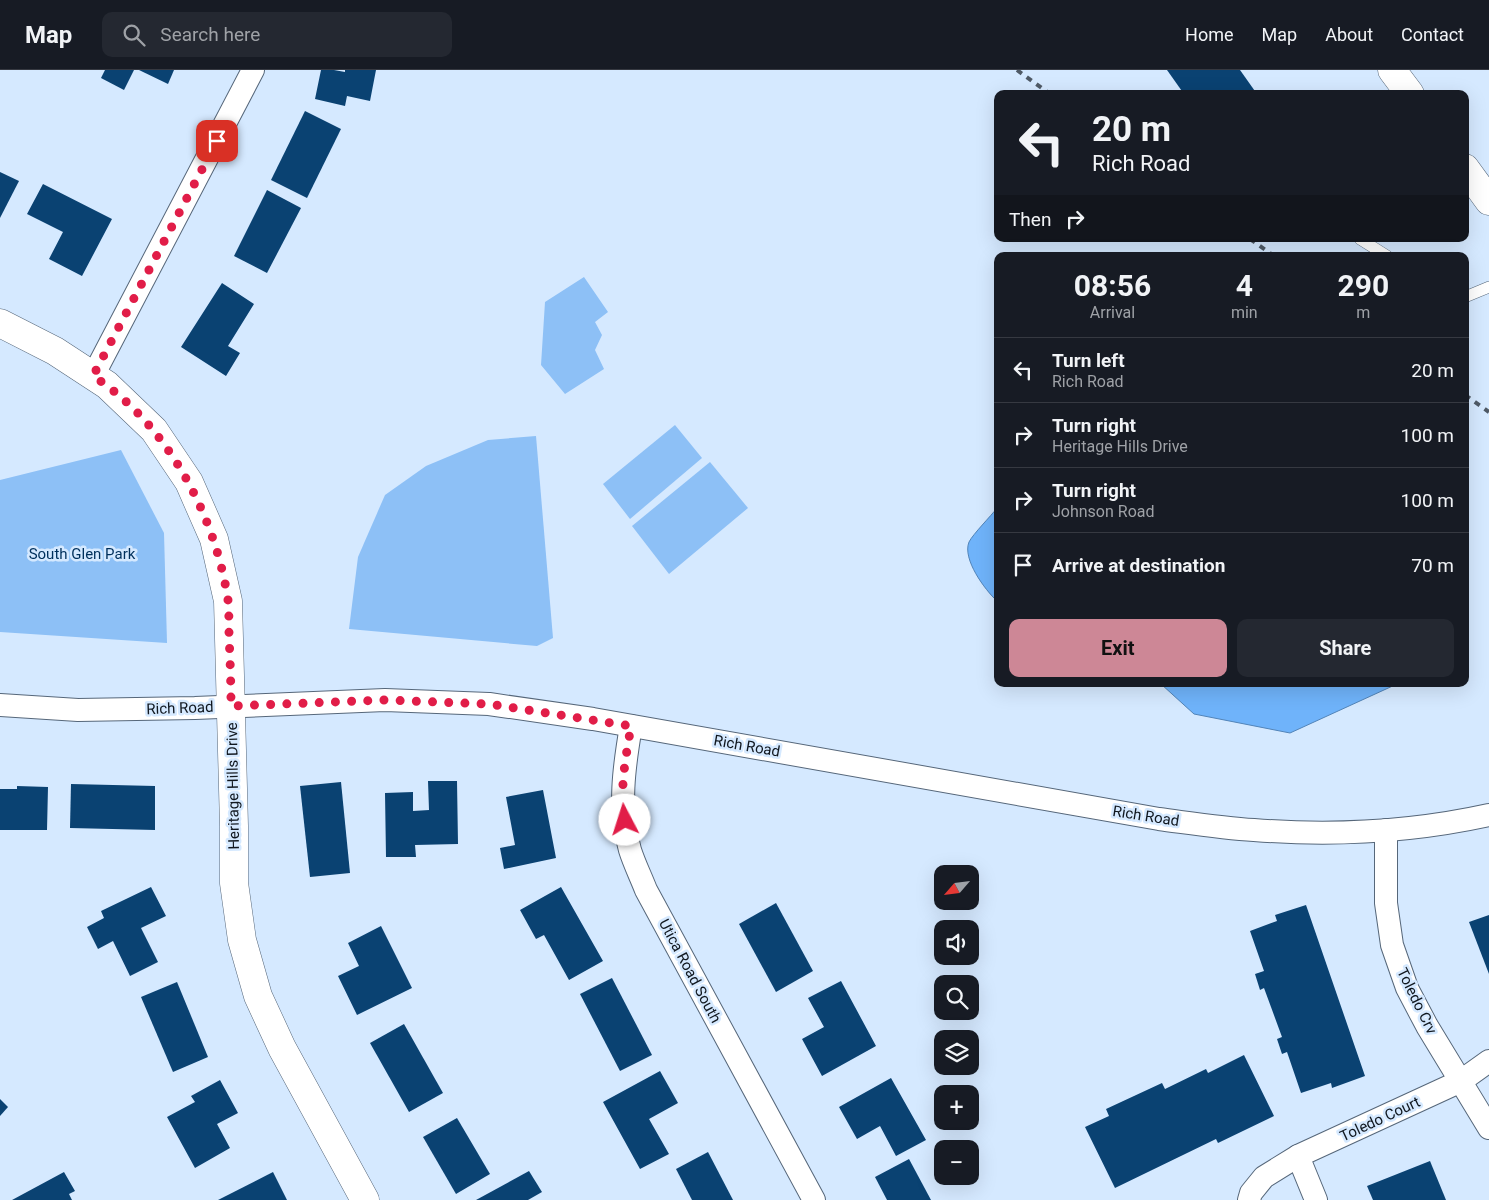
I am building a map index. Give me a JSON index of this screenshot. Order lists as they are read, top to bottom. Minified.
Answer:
{"streets":{"street":["Rich Road","Heritage Hills Drive","Utica Road South","Toledo Crv","Toledo Court"]},"crossings":[["Rich Road","Heritage Hills Drive"],["Rich Road","Utica Road South"],["Rich Road","Toledo Crv"],["Toledo Crv","Toledo Court"]],"parks":["South Glen Park"],"north":"bottom left","page":{"header":"Map","search":"Search here","nav":["Home","Map","About","Contact"],"turn":["20 m","Rich Road"],"then":"Then","eta":["08:56","Arrival","4","min","290","m"],"list":[{"name":"Turn left","note":"Rich Road","value":"20 m"},{"name":"Turn right","note":"Heritage Hills Drive","value":"100 m"},{"name":"Turn right","note":"Johnson Road","value":"100 m"},{"name":"Arrive at destination","value":"70 m"}],"buttons":["Exit","Share"],"map_buttons":["+","−"]}}
